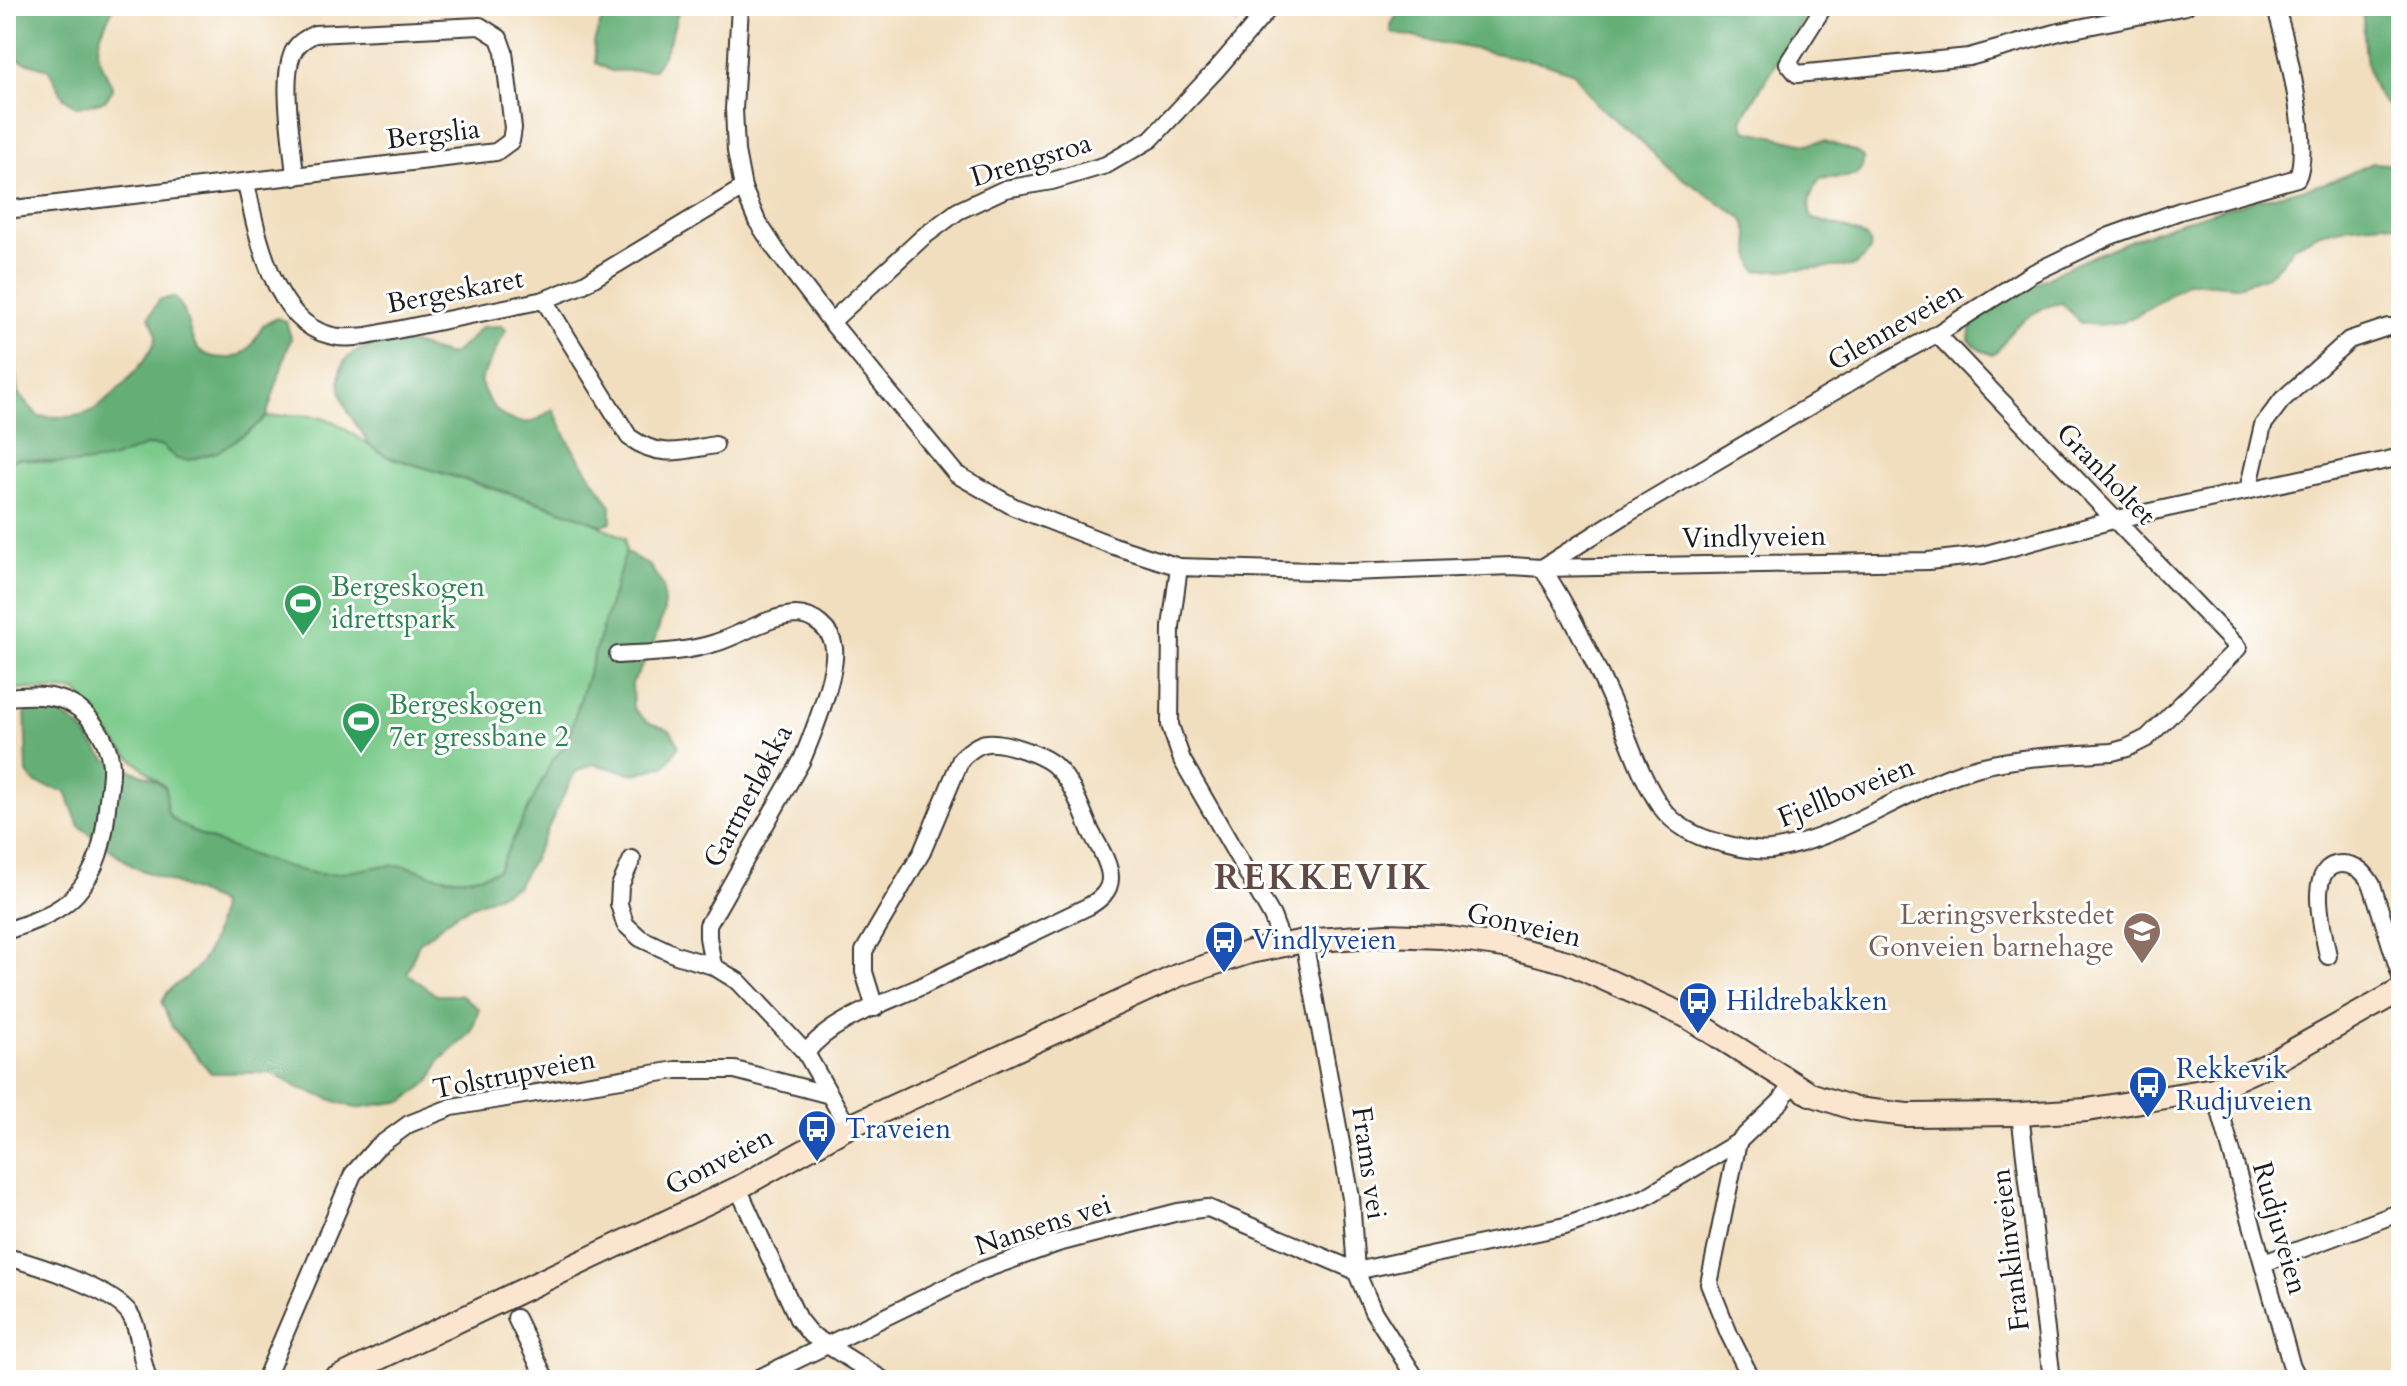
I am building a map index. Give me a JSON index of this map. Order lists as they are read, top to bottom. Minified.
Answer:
{"streets":{"street":["Bergslia","Drengsroa","Bergeskaret","Glenneveien","Granholtet","Vindlyveien","Fjellboveien","Gartnerløkka","Gonveien","Tolstrupveien","Frams vei","Nansens vei","Rudjuveien","Franklinveien"]},"crossings":[["Bergslia","Bergeskaret"],["Glenneveien","Granholtet"],["Glenneveien","Vindlyveien"],["Glenneveien","Fjellboveien"],["Granholtet","Vindlyveien"],["Granholtet","Fjellboveien"],["Vindlyveien","Fjellboveien"],["Gonveien","Frams vei"],["Gonveien","Rudjuveien"],["Gonveien","Franklinveien"],["Frams vei","Nansens vei"]],"districts":["REKKEVIK"],"places":{"sports":["Bergeskogen idrettspark","Bergeskogen 7er gressbane 2"],"school or university":["Læringsverkstedet Gonveien barnehage"],"bus stop":["Vindlyveien","Hildrebakken","Rekkevik Rudjuveien","Traveien"]}}
